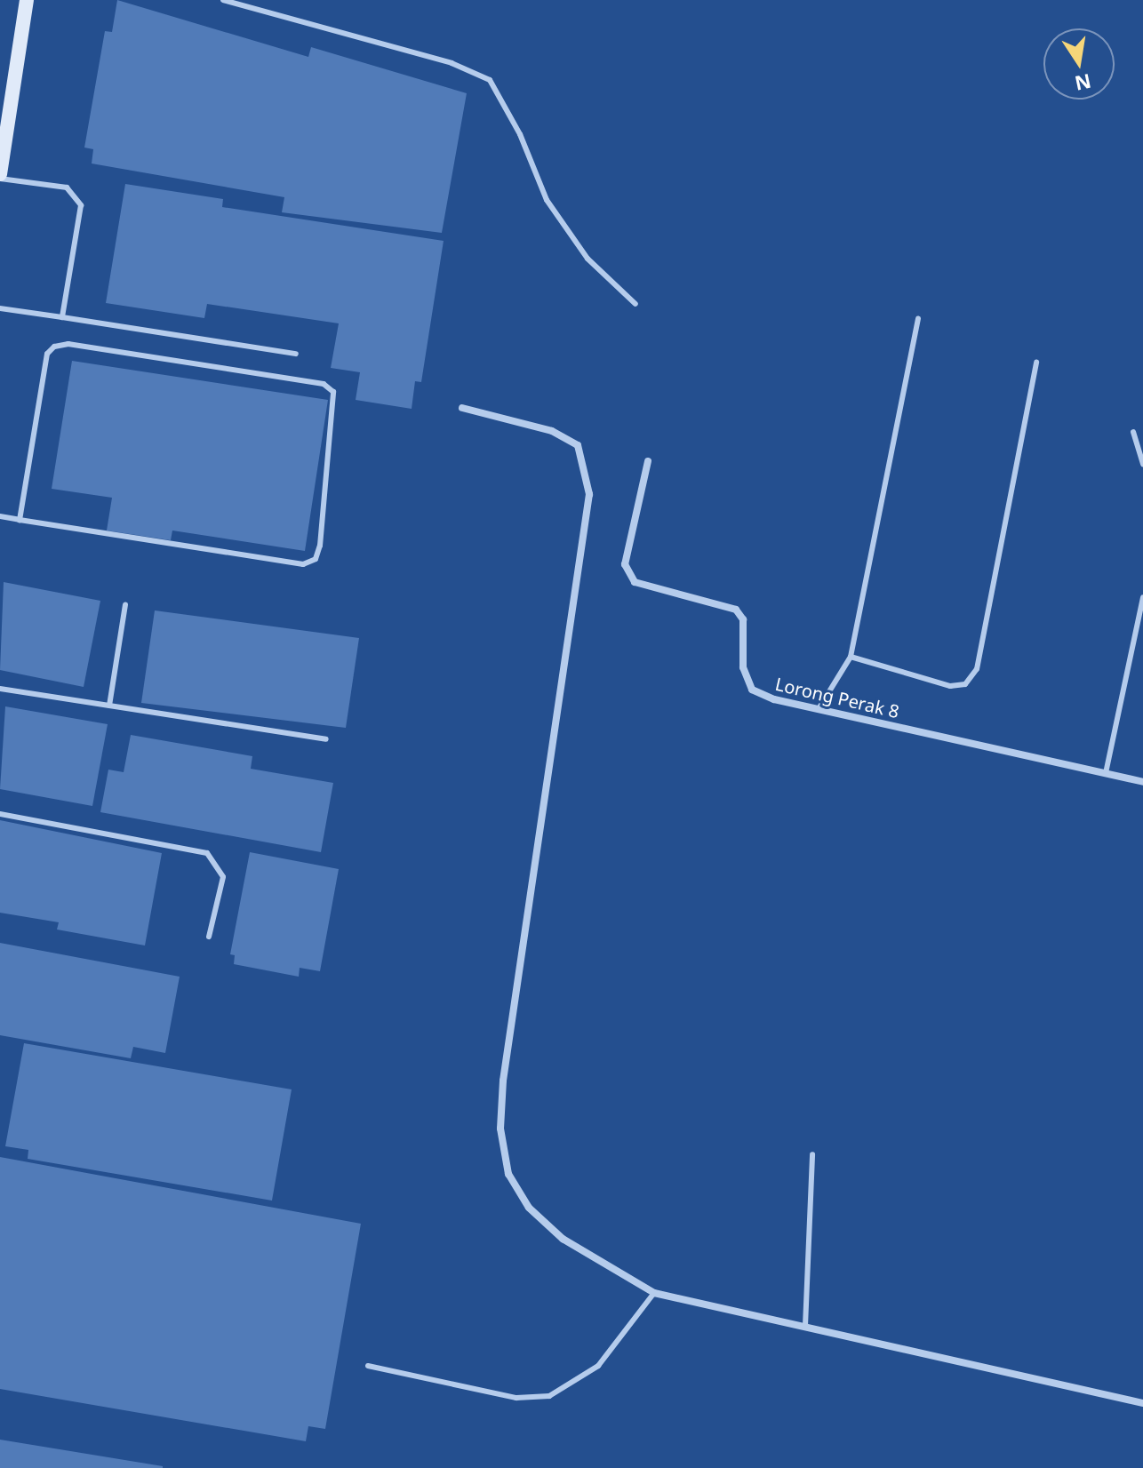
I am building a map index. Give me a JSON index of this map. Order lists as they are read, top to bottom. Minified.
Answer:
{"streets":{"street":["Lorong Perak 8"]},"north":"bottom"}
